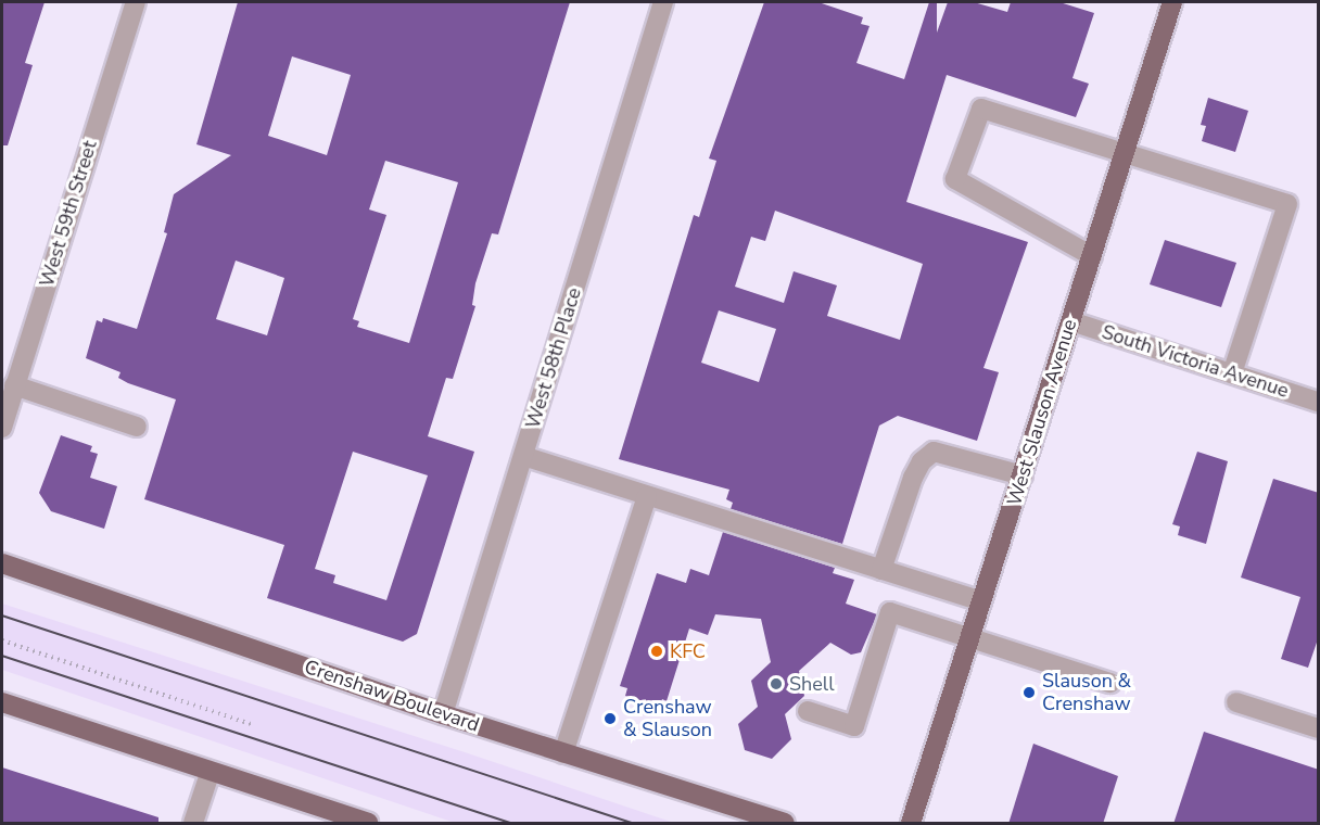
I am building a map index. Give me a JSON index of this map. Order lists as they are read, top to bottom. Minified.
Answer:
{"streets":{"main road":["West Slauson Avenue","Crenshaw Boulevard"],"street":["West 59th Street","West 58th Place","South Victoria Avenue"]},"crossings":[["West 58th Place","Crenshaw Boulevard"],["South Victoria Avenue","West Slauson Avenue"]],"places":["KFC","Shell","Slauson & Crenshaw","Crenshaw & Slauson"]}
